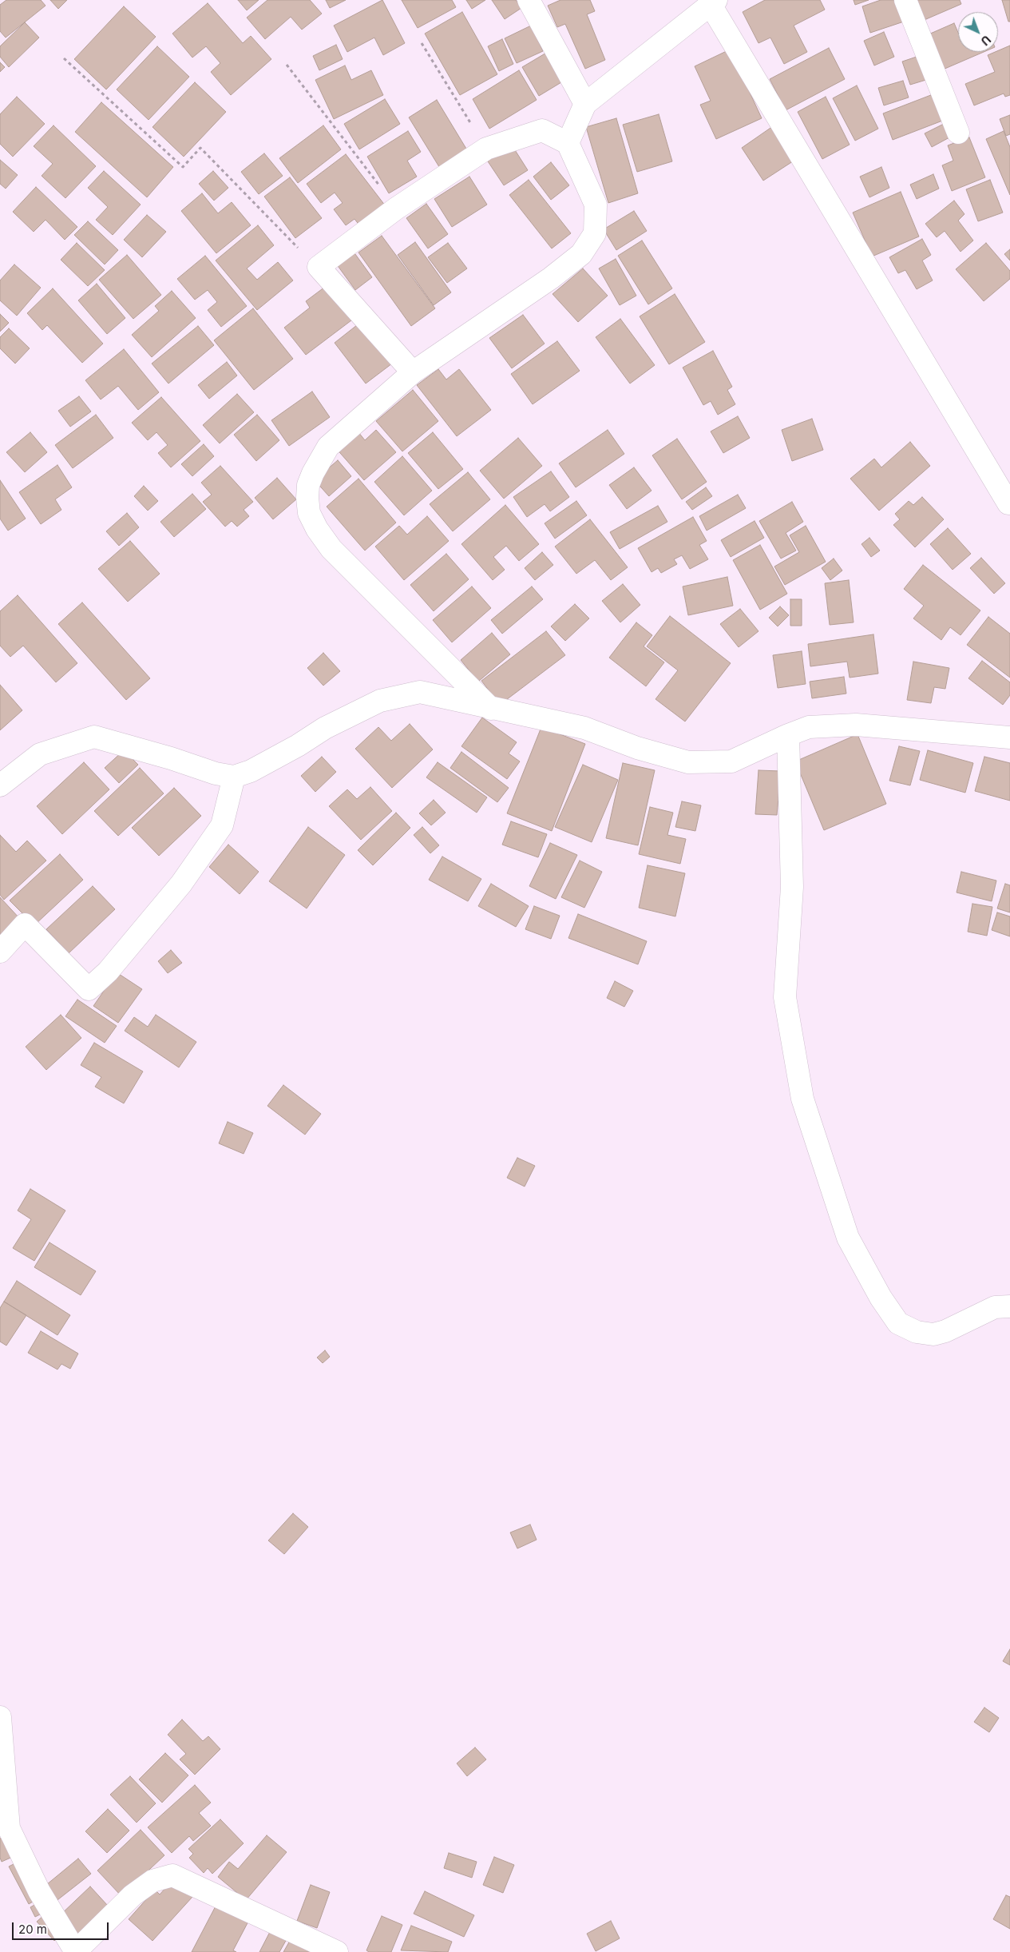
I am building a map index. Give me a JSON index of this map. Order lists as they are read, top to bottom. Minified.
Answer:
{"scale_bar":"20 m","north":"bottom right"}
